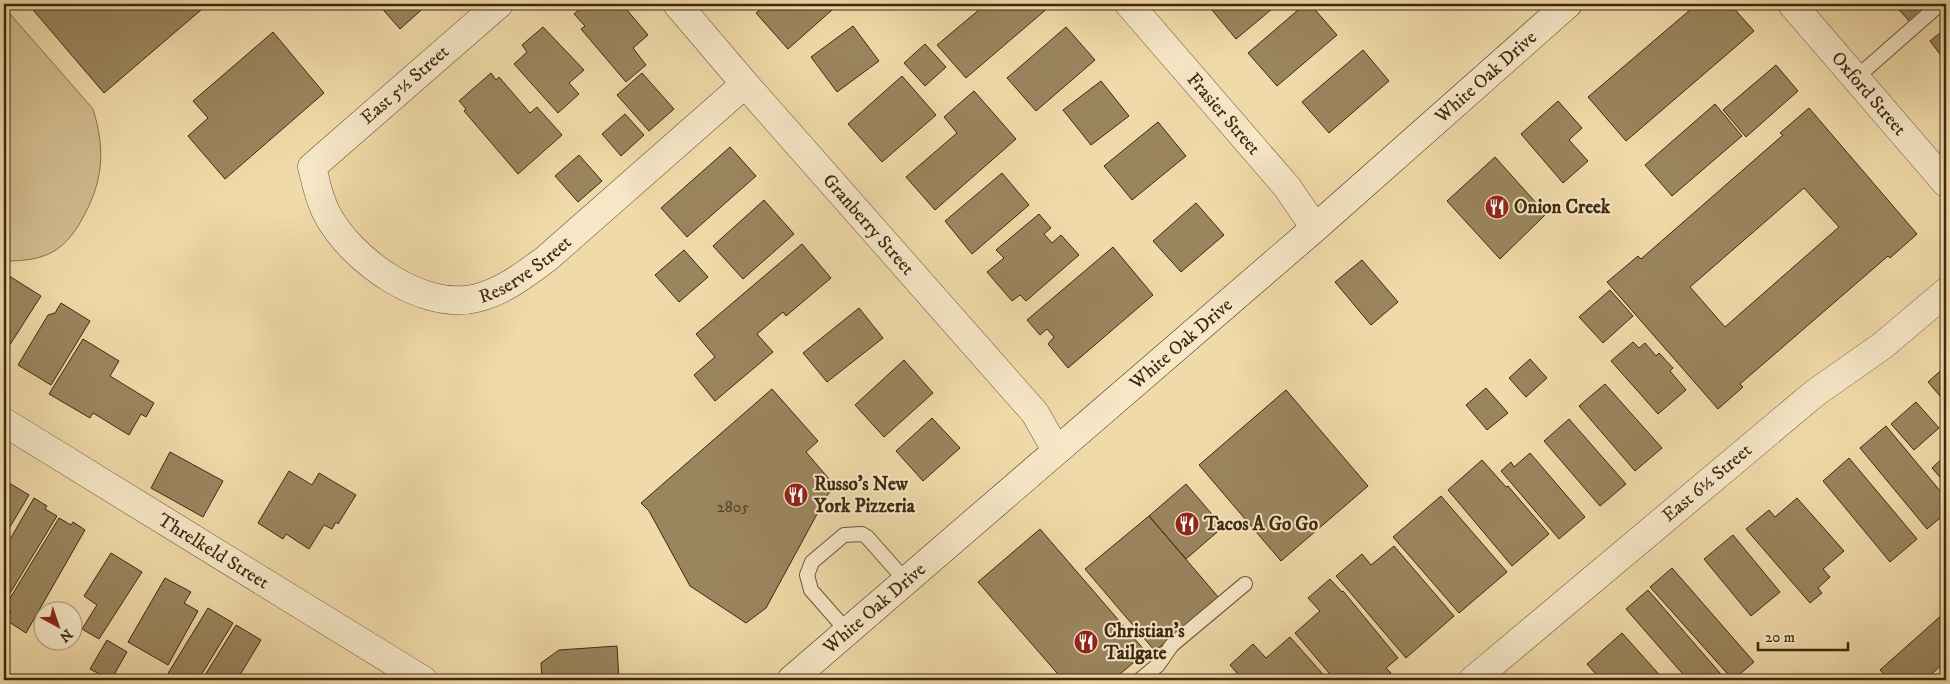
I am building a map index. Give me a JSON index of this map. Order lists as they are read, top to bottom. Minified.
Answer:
{"streets":{"street":["White Oak Drive","East 5½ Street","Oxford Street","Frasier Street","Granberry Street","Reserve Street","East 6½ Street","Threlkeld Street"]},"crossings":[["White Oak Drive","Frasier Street"],["White Oak Drive","Granberry Street"],["East 5½ Street","Reserve Street"],["Granberry Street","Reserve Street"]],"places":{"restaurant":["Onion Creek","Russo's New York Pizzeria","Tacos A Go Go","Christian’s Tailgate"]},"house_numbers":["2805"],"scale_bar":"20 m","north":"bottom right"}
